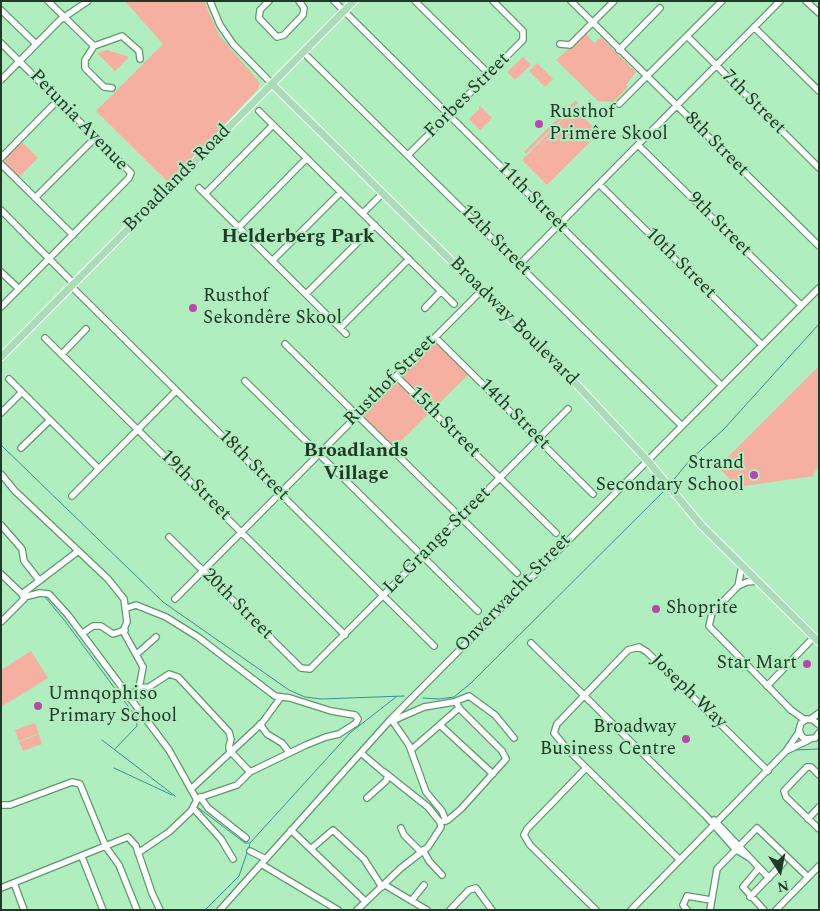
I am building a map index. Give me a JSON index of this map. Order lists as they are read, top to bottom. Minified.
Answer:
{"streets":{"main road":["Broadlands Road","Broadway Boulevard"],"street":["Forbes Street","7th Street","Petunia Avenue","8th Street","11th Street","9th Street","12th Street","10th Street","Rusthof Street","14th Street","15th Street","18th Street","19th Street","Le Grange Street","Onverwacht Street","20th Street","Joseph Way"]},"crossings":[["Forbes Street","11th Street"],["Forbes Street","12th Street"],["Petunia Avenue","18th Street"],["Broadlands Road","11th Street"],["Broadlands Road","Broadway Boulevard"],["Broadlands Road","18th Street"],["11th Street","Onverwacht Street"],["9th Street","Onverwacht Street"],["12th Street","Onverwacht Street"],["10th Street","Onverwacht Street"],["Broadway Boulevard","Rusthof Street"],["Broadway Boulevard","Onverwacht Street"],["Rusthof Street","14th Street"],["Rusthof Street","15th Street"],["Rusthof Street","18th Street"],["Rusthof Street","19th Street"],["Rusthof Street","20th Street"],["14th Street","Le Grange Street"],["15th Street","Le Grange Street"],["18th Street","Le Grange Street"],["19th Street","Le Grange Street"],["Le Grange Street","20th Street"]],"districts":["Helderberg Park","Broadlands Village"],"places":["Rusthof Primêre Skool","Rusthof Sekondêre Skool","Strand Secondary School","Shoprite","Star Mart","Umnqophiso Primary School","Broadway Business Centre"],"north":"bottom"}
